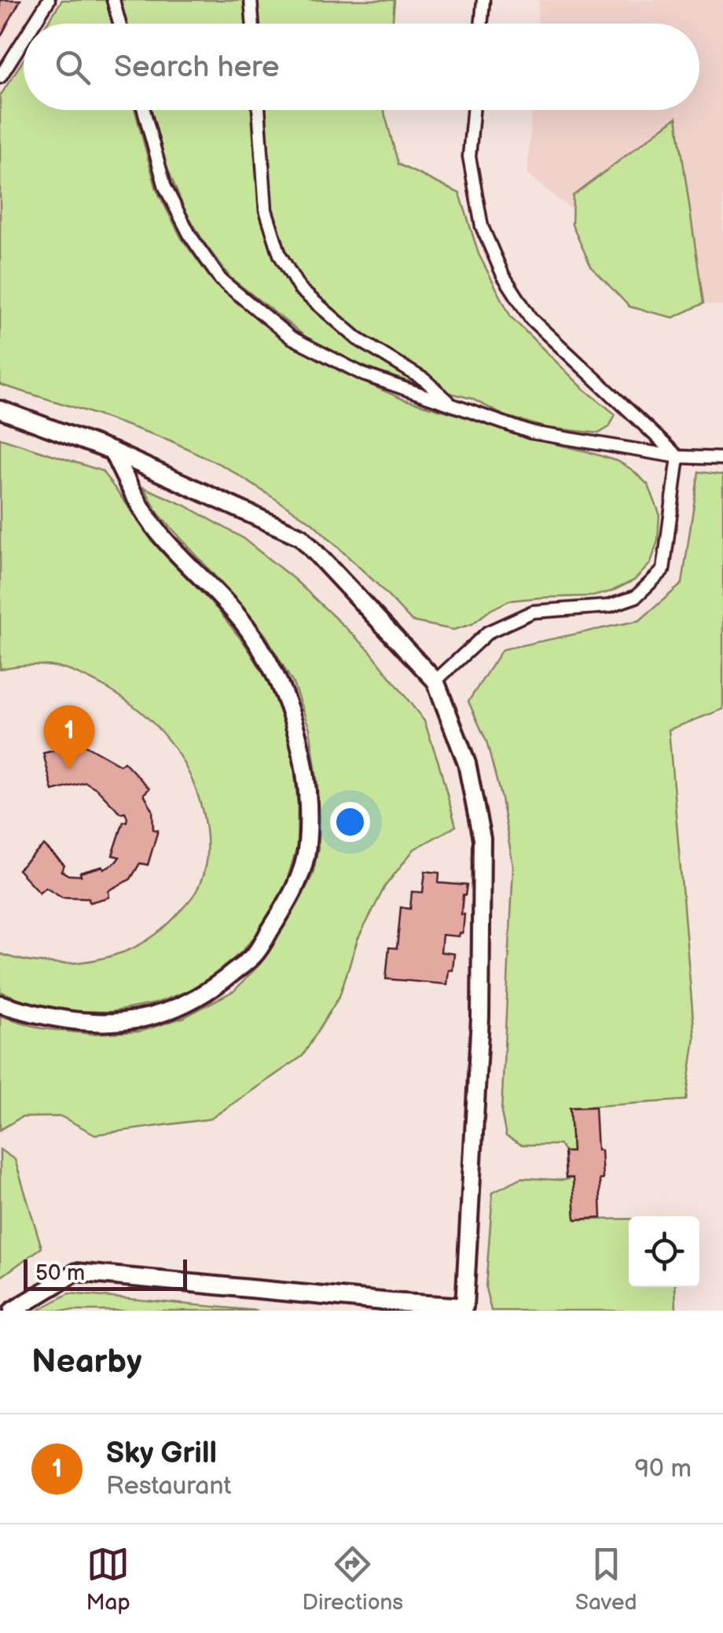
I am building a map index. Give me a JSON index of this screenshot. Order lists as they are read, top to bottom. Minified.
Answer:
{"scale_bar":"50 m","page":{"search":"Search here","pins":"1","scale":"50 m","heading":"Nearby","list":[{"mark":"1","name":"Sky Grill","note":"Restaurant","value":"90 m"}],"nav":["Map","Directions","Saved"]}}
